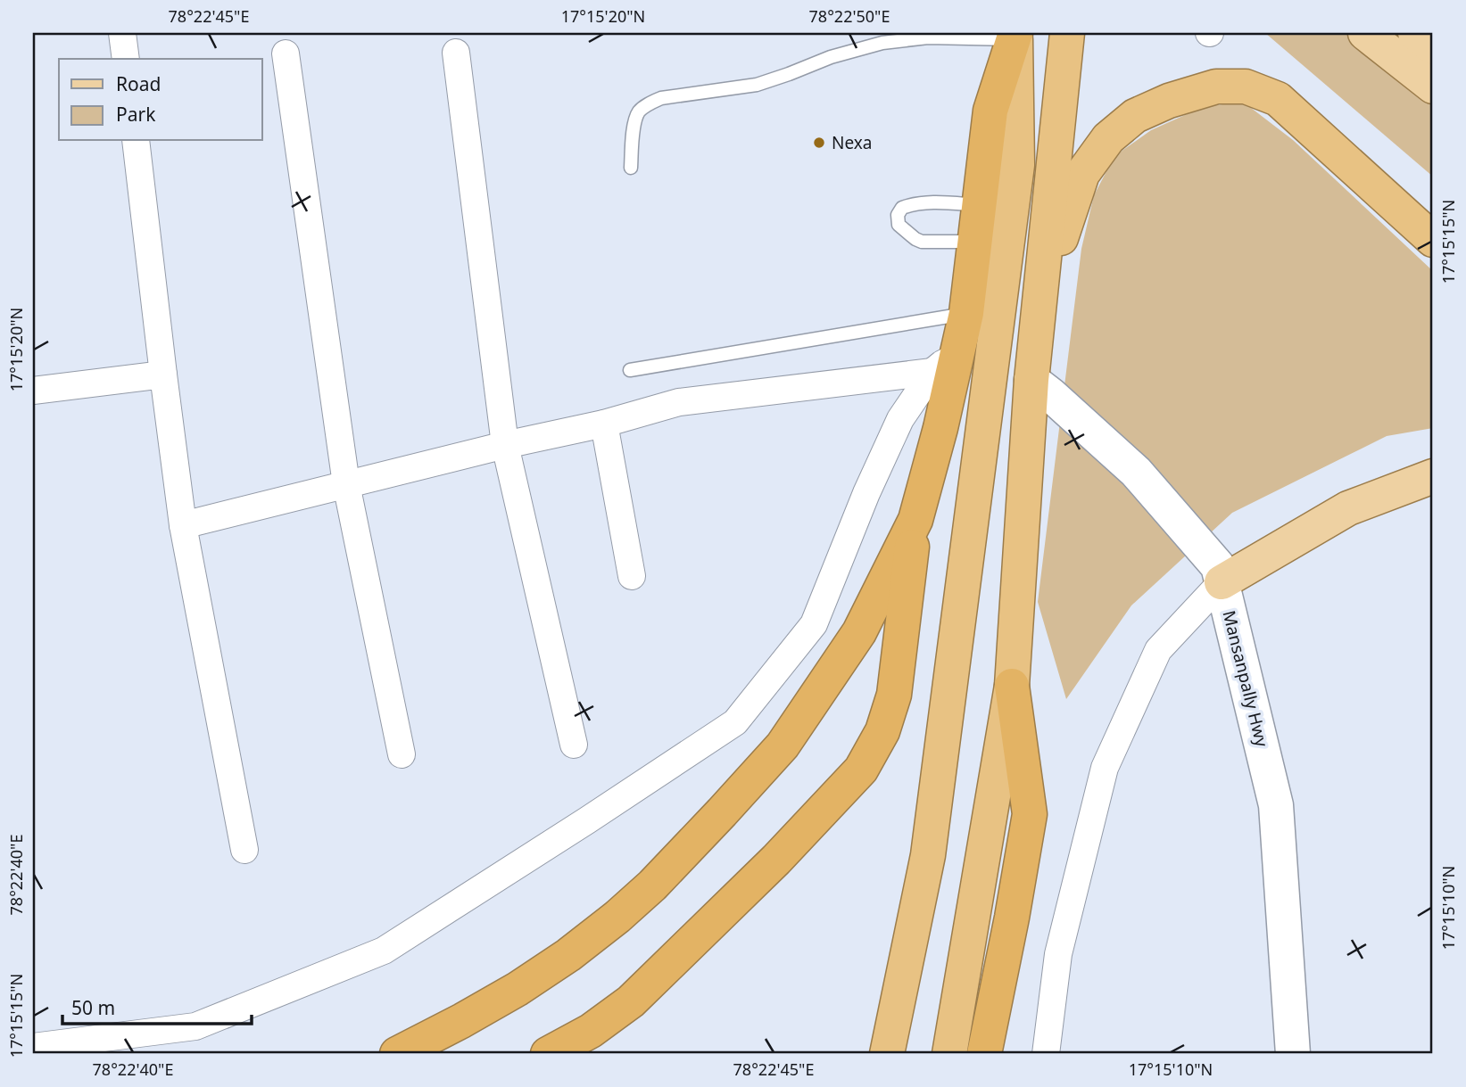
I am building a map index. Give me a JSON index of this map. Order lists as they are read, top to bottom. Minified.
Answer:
{"streets":{"main road":["Mansanpally Hwy"]},"places":["Nexa"],"legend":["Road","Park"],"scale_bar":"50 m","coordinates":["78°22'45\"E","17°15'20\"N","78°22'50\"E","17°15'15\"N","78°22'40\"E","17°15'10\"N"]}
